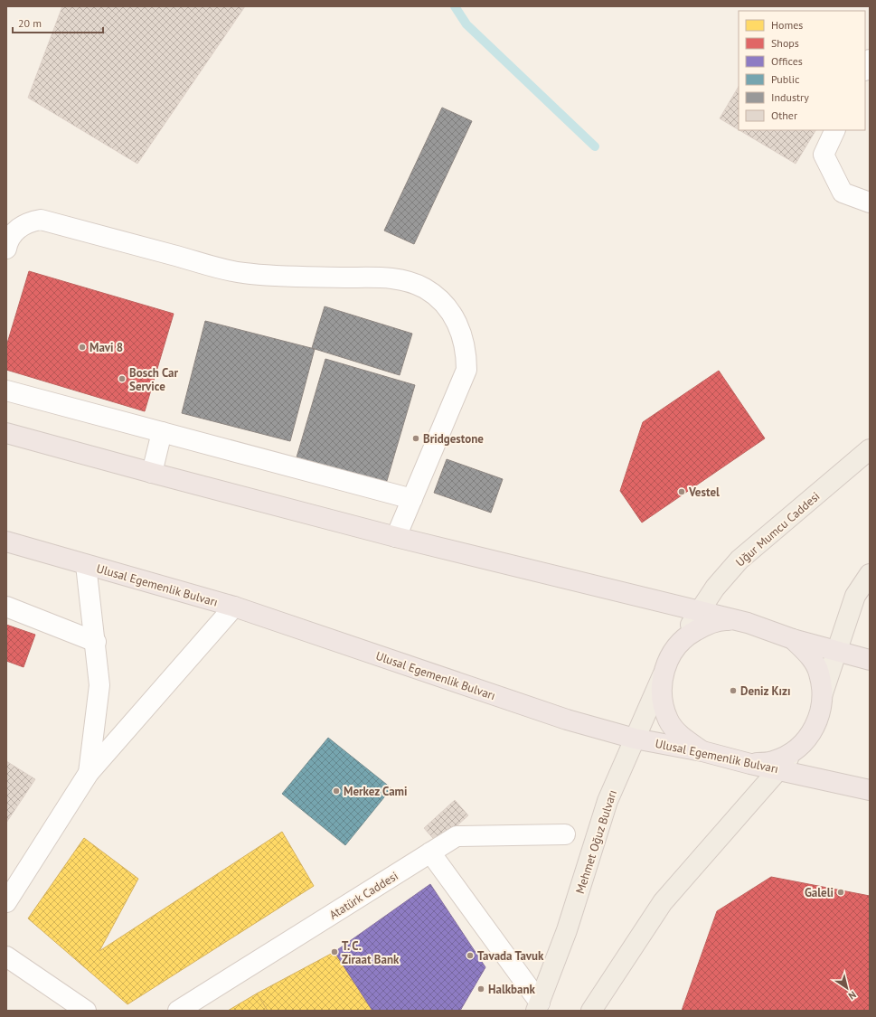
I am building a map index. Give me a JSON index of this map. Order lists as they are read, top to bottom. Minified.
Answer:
{"streets":{"highway":["Ulusal Egemenlik Bulvarı"],"main road":["Uğur Mumcu Caddesi","Mehmet Oğuz Bulvarı"],"street":["Atatürk Caddesi"]},"crossings":[["Ulusal Egemenlik Bulvarı","Mehmet Oğuz Bulvarı"]],"places":["Mavi 8","Bosch Car Service","Bridgestone","Vestel","Deniz Kızı","Merkez Cami","Galeli","T. C. Ziraat Bank","Tavada Tavuk","Halkbank"],"legend":["Homes","Shops","Offices","Public","Industry","Other"],"scale_bar":"20 m","north":"bottom right"}
